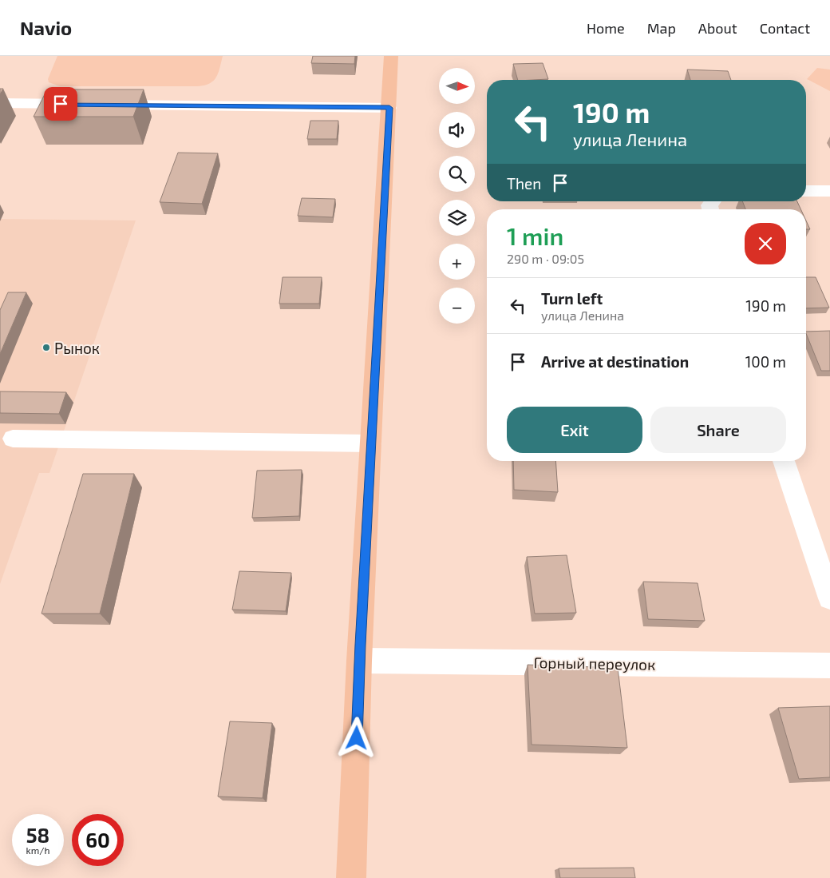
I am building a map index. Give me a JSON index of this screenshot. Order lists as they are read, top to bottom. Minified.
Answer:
{"streets":{"street":["Горный переулок"]},"places":["Рынок"],"north":"right","page":{"header":"Navio","nav":["Home","Map","About","Contact"],"map_buttons":["+","−"],"turn":["190 m","улица Ленина"],"then":"Then","heading":["1 min","290 m · 09:05"],"list":[{"name":"Turn left","note":"улица Ленина","value":"190 m"},{"name":"Arrive at destination","value":"100 m"}],"buttons":["Exit","Share"],"speed":"58 km/h","limit":"60"}}
